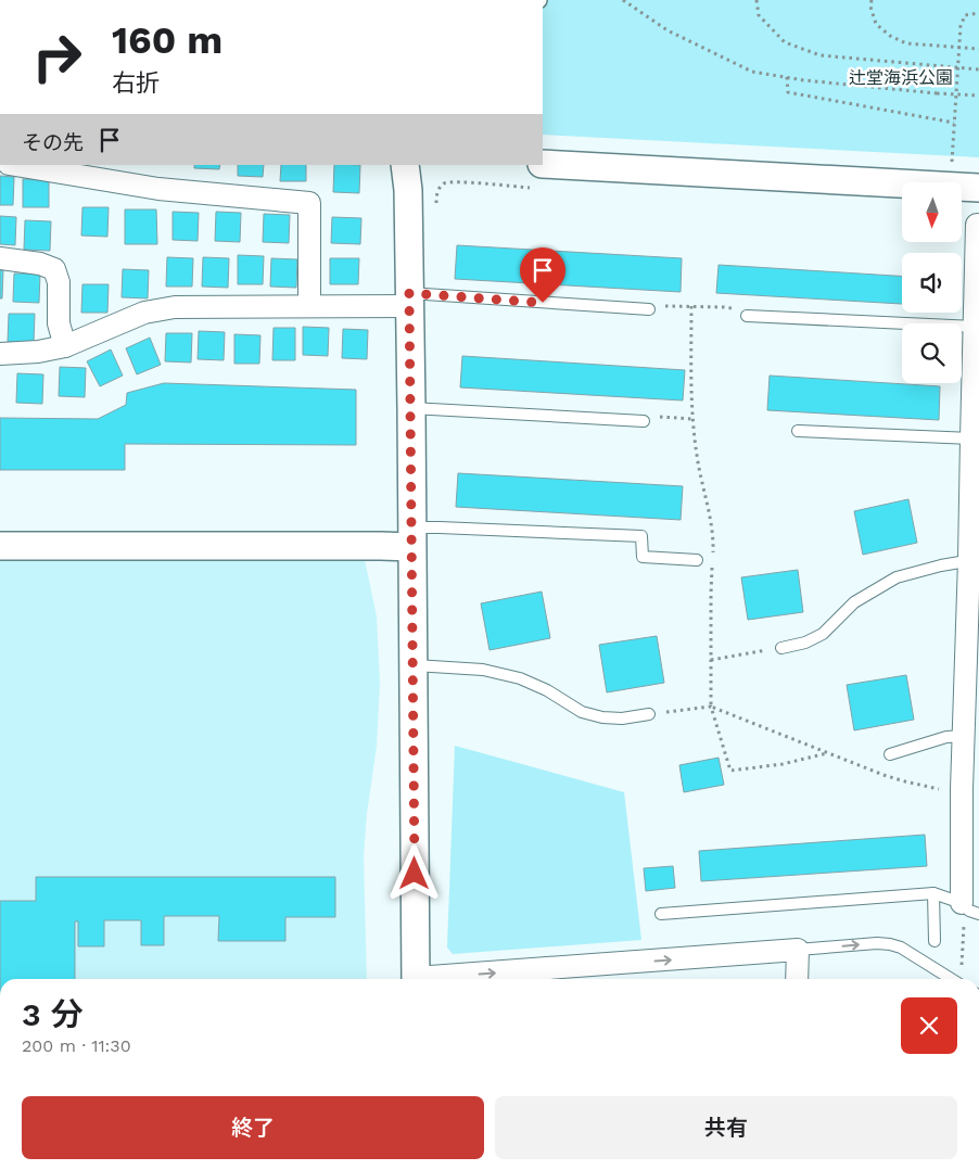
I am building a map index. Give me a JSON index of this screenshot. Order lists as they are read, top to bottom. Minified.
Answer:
{"parks":["辻堂海浜公園"],"north":"bottom","page":{"turn":["160 m","右折"],"then":"その先","heading":["3 分","200 m · 11:30"],"buttons":["終了","共有"]}}
